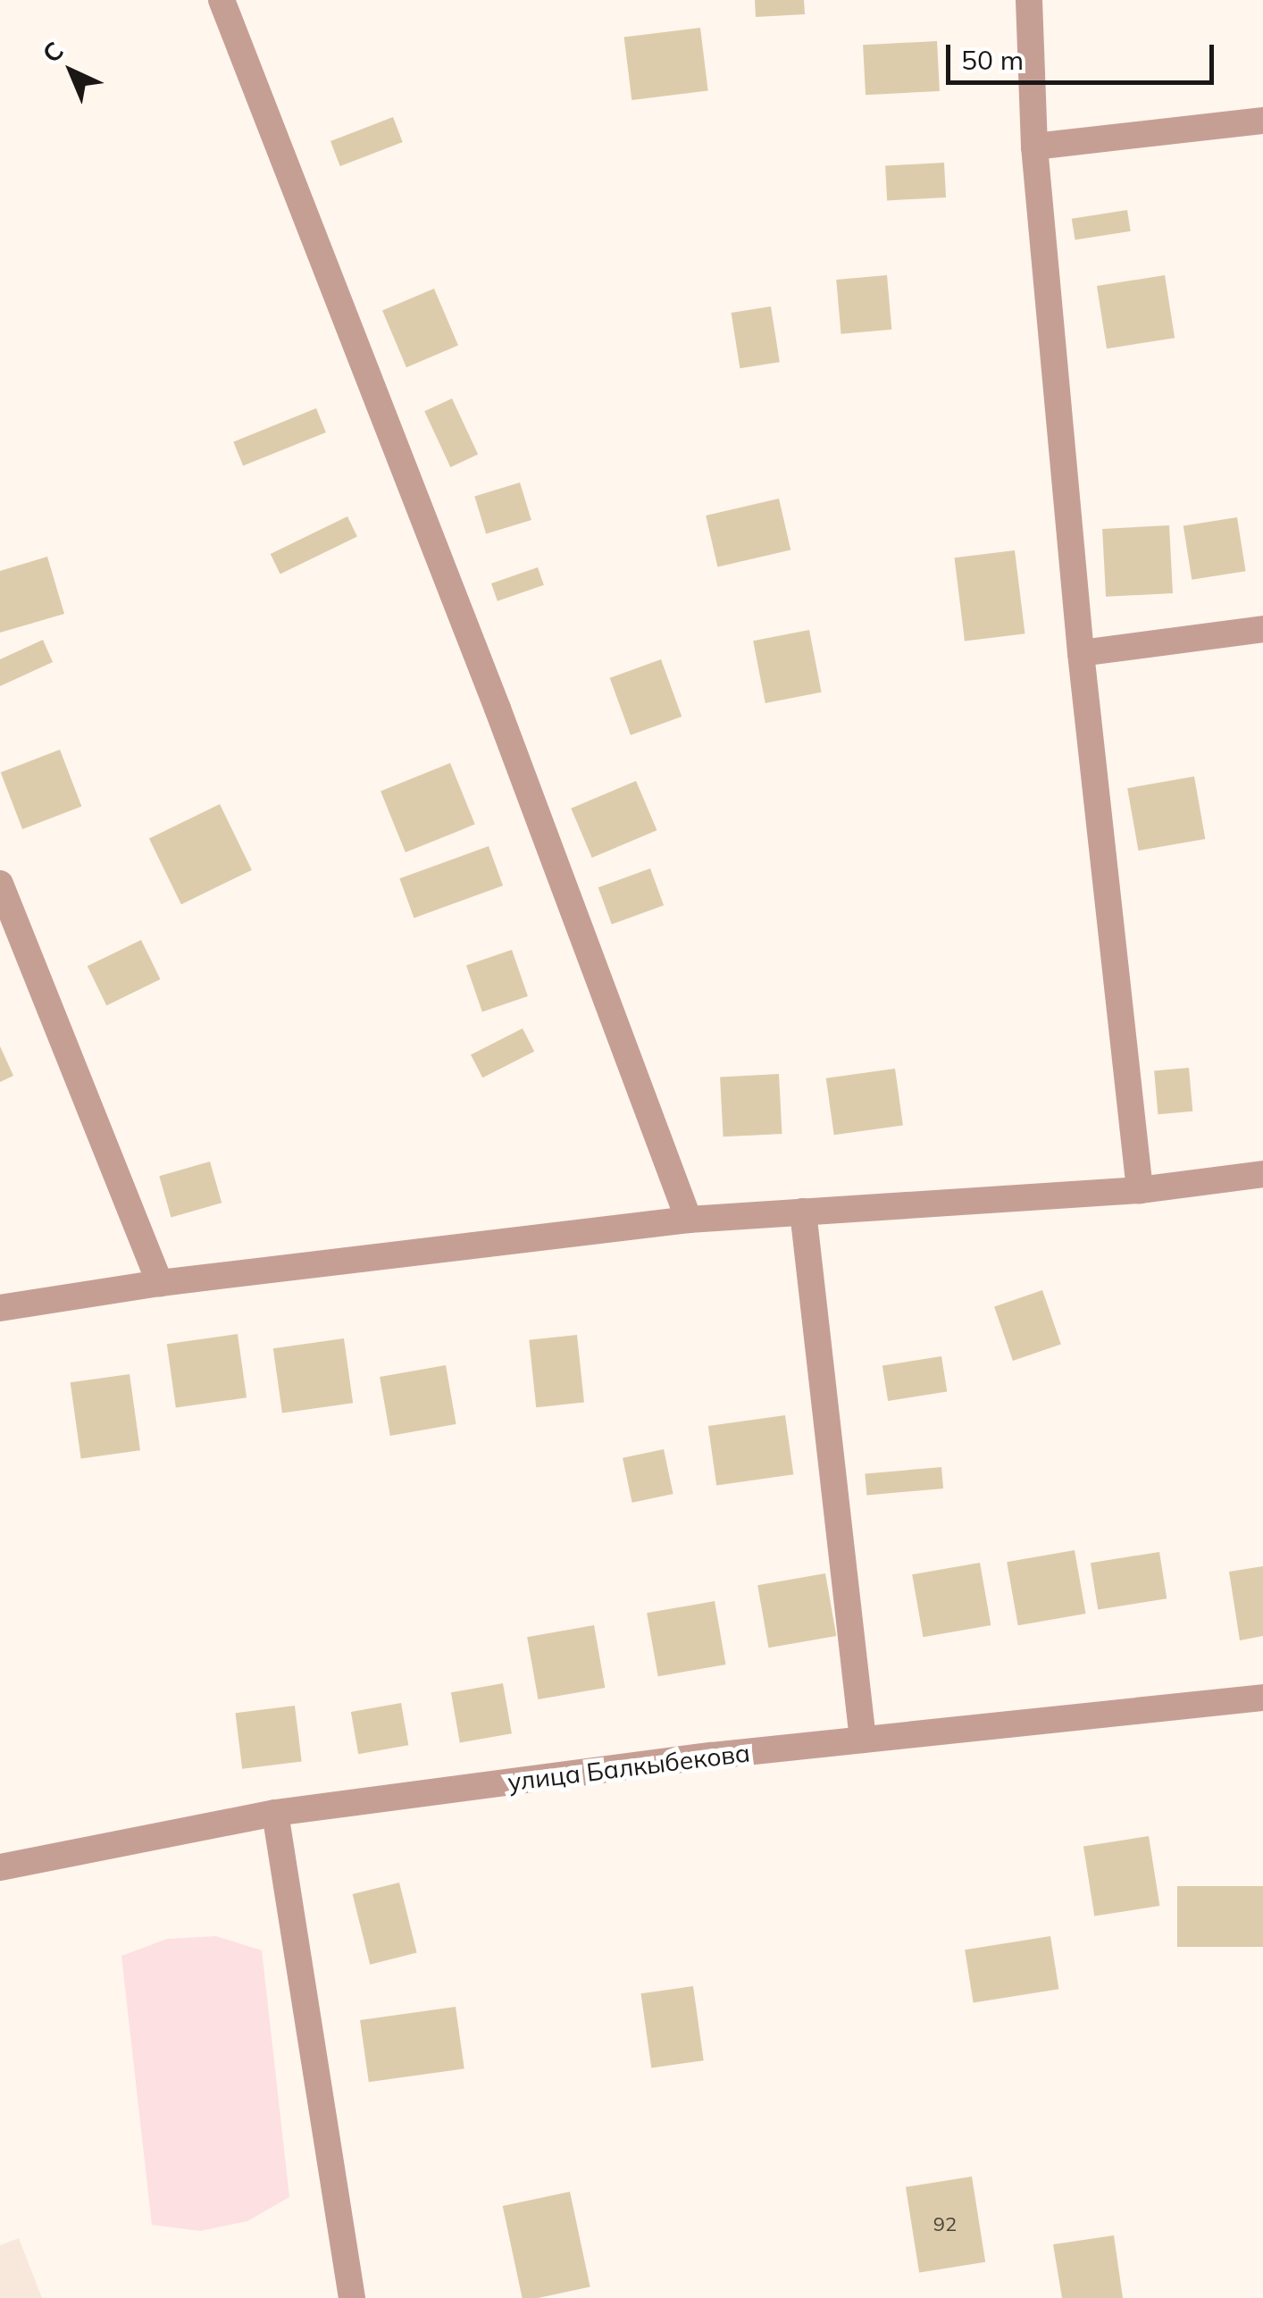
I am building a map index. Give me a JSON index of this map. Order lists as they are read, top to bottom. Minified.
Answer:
{"streets":{"street":["улица Балкыбекова"]},"house_numbers":["92"],"scale_bar":"50 m","north":"top left"}
